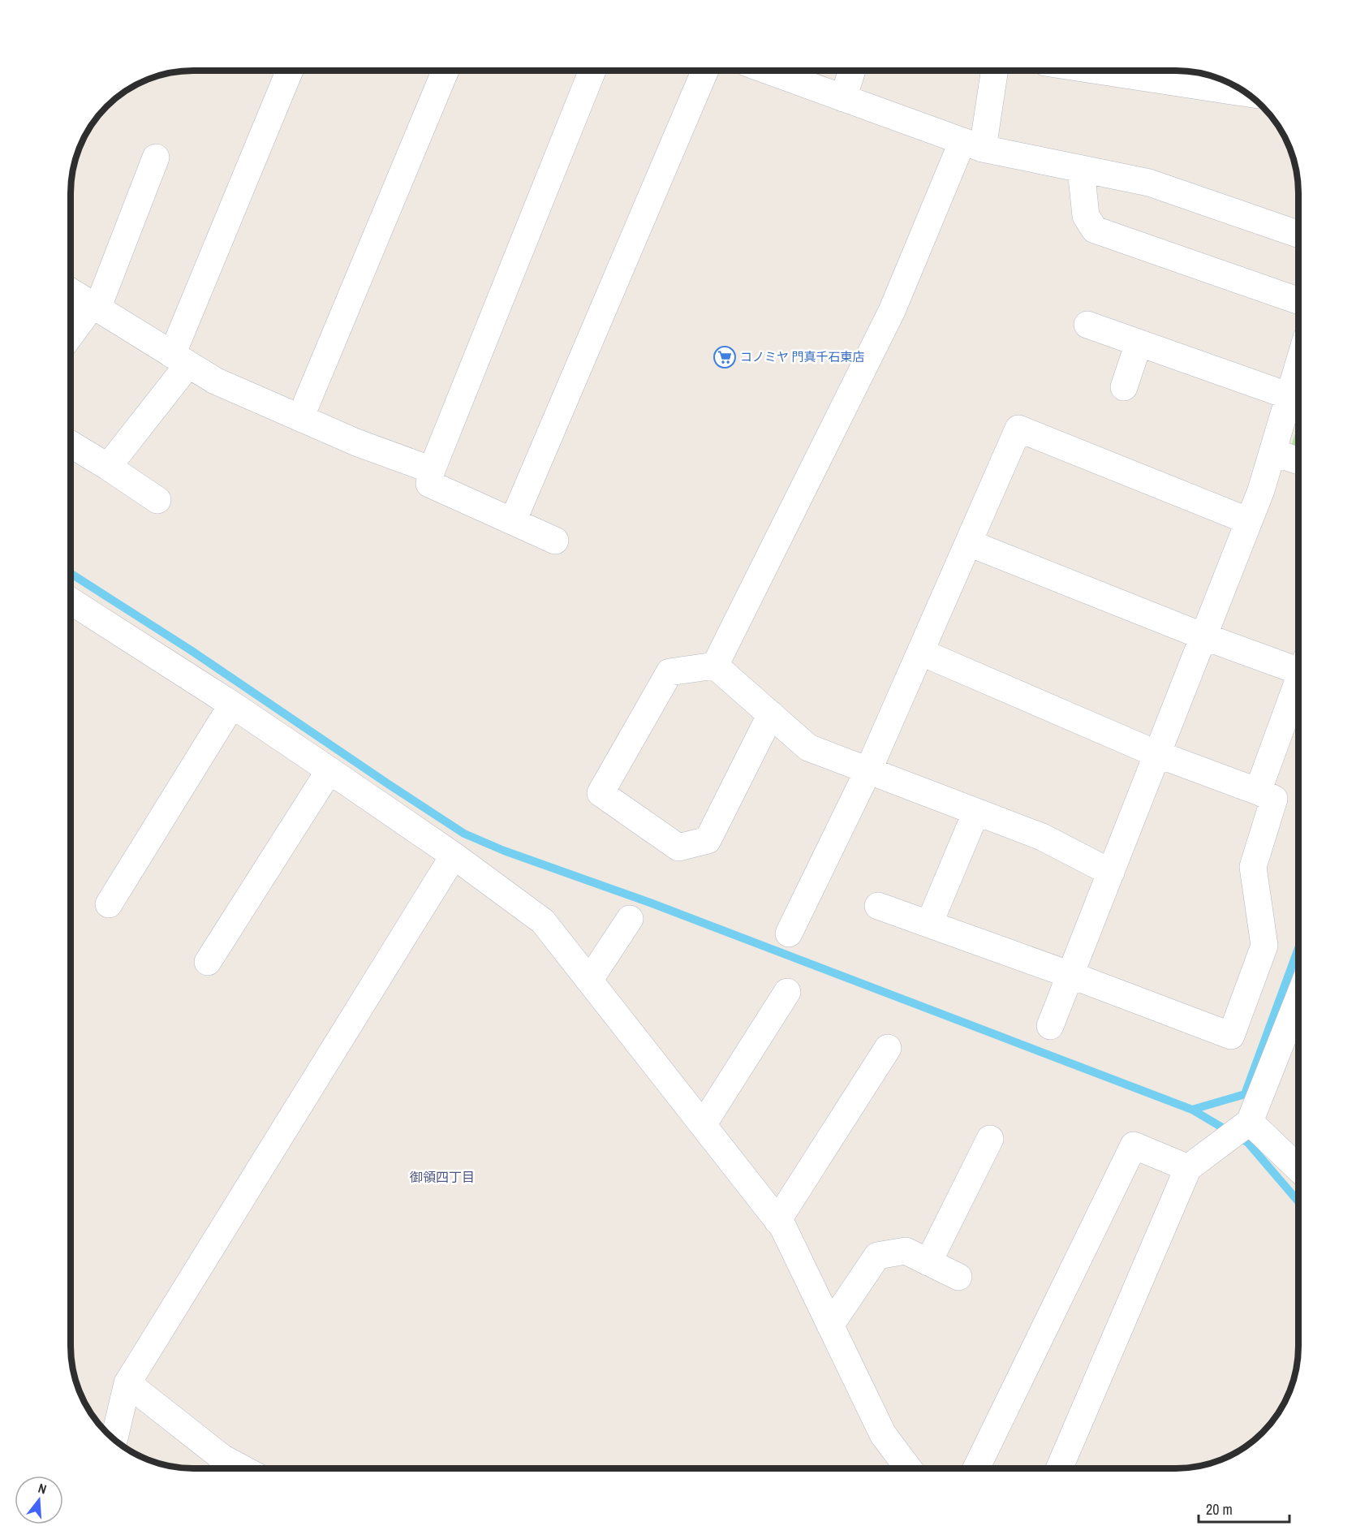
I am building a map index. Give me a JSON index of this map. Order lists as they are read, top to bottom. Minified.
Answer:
{"districts":["御領四丁目"],"places":{"supermarket":["コノミヤ 門真千石東店"]},"scale_bar":"20 m","north":"top"}
